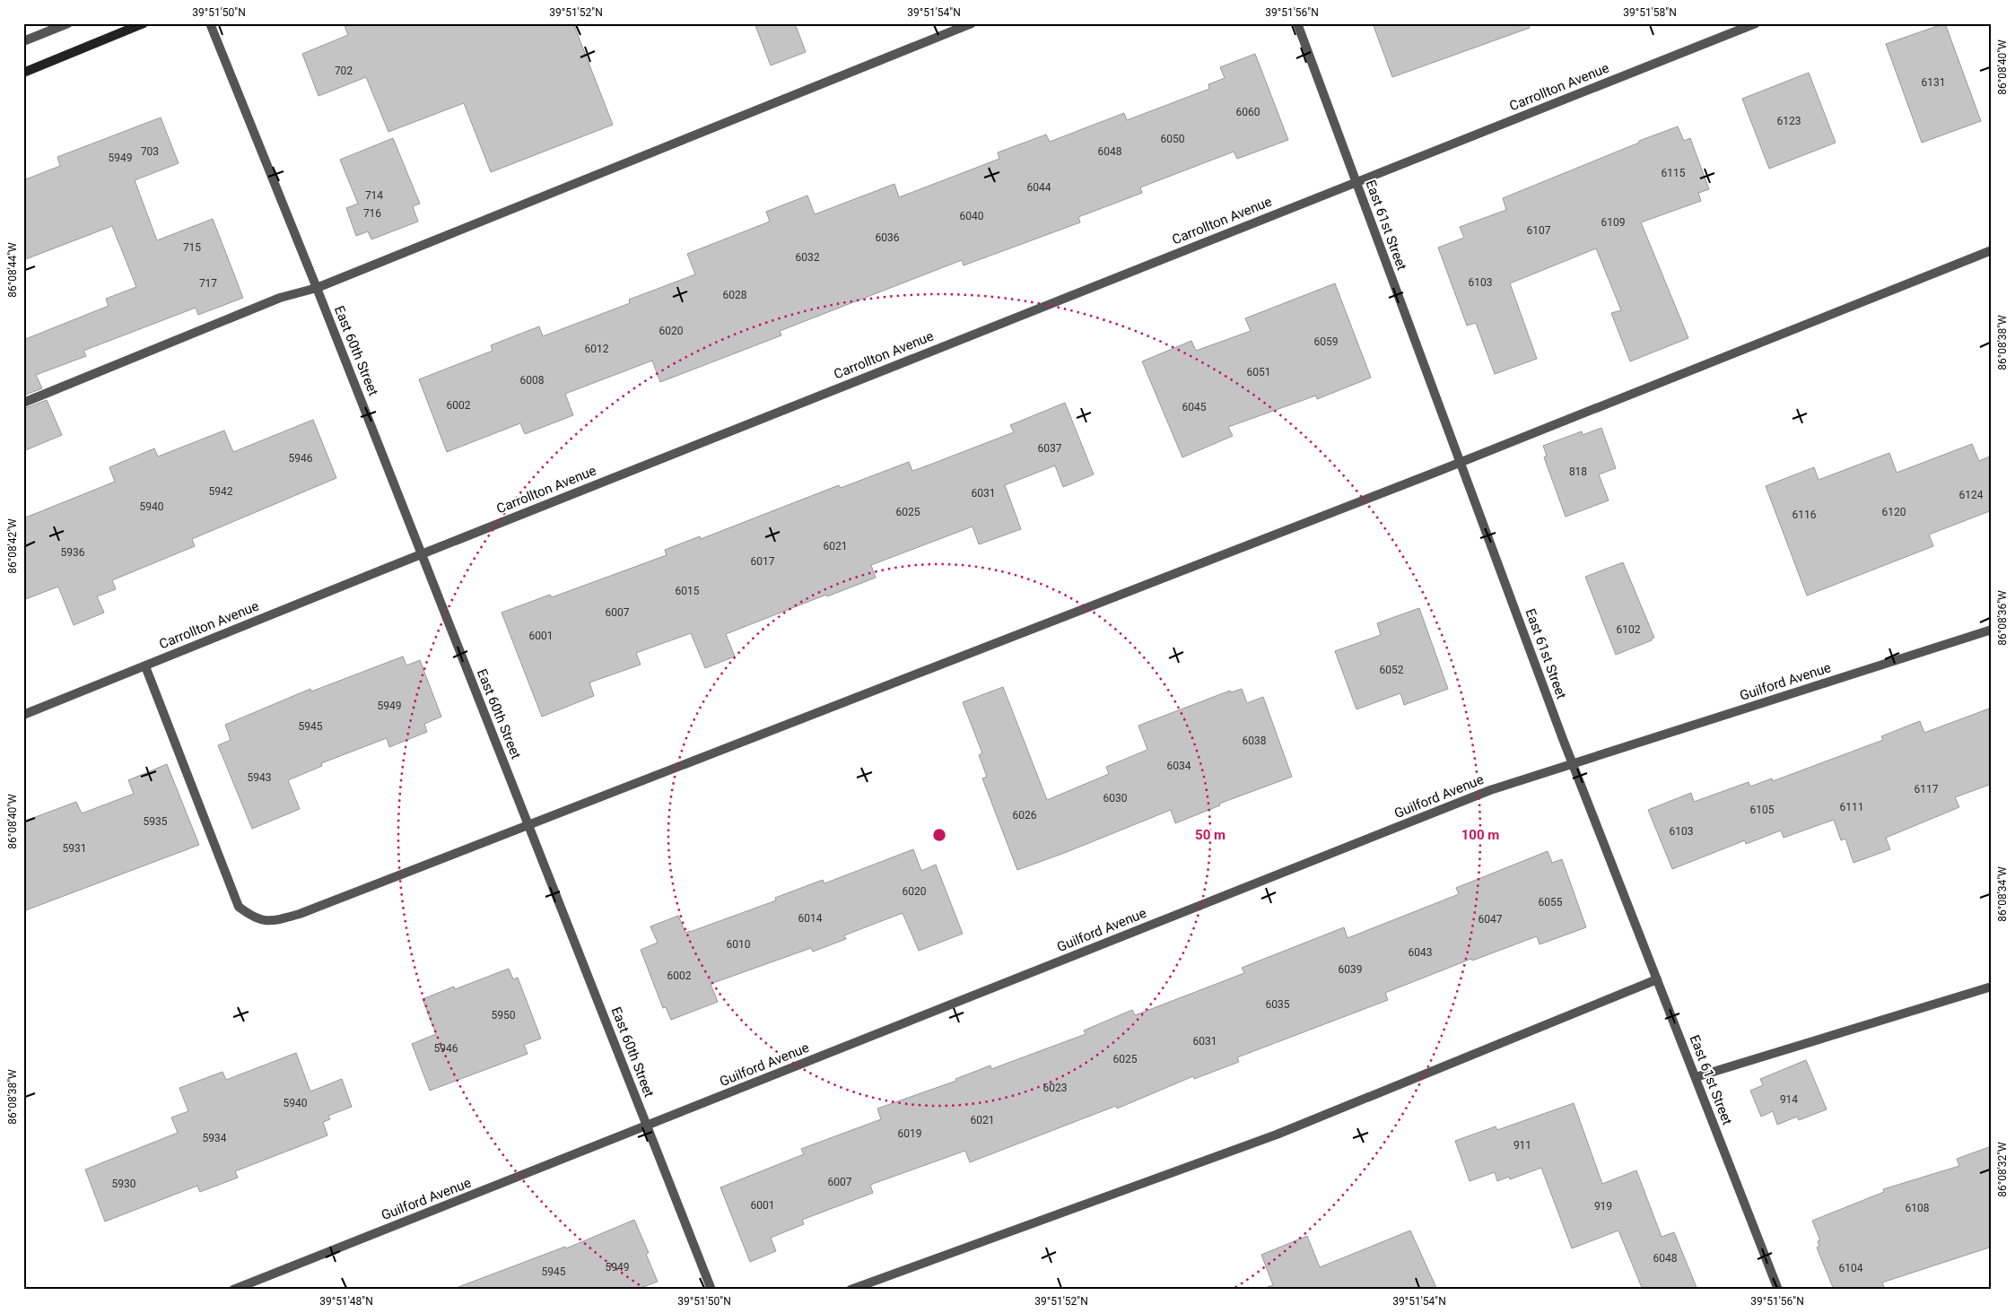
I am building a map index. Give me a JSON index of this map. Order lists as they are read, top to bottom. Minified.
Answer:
{"streets":{"street":["Carrollton Avenue","East 61st Street","East 60th Street","Guilford Avenue"]},"crossings":[["Carrollton Avenue","East 61st Street"],["Carrollton Avenue","East 60th Street"],["East 61st Street","Guilford Avenue"],["East 60th Street","Guilford Avenue"]],"house_numbers":["702","6131","6060","6123","6050","703","6048","5949","6115","6044","714","716","6040","6109","6107","6036","715","6032","6103","717","6028","6020","6059","6012","6051","6008","6002","6045","6037","5946","818","5942","6031","6124","5940","6025","6120","6116","6021","5936","6017","6015","6007","6102","6001","6052","5949","5945","6038","6034","5943","6117","6030","6111","6105","6026","5935","6103","5931","6020","6055","6014","6047","6010","6043","6039","6002","6035","5950","6031","5946","6025","6023","914","5940","6021","6019","5934","911","6007","5930","6001","919","6108","6048","5949","6104","5945"],"coordinates":["39°51'50\"N","39°51'52\"N","39°51'54\"N","39°51'56\"N","39°51'58\"N","86°08'40\"W","86°08'44\"W","86°08'38\"W","86°08'42\"W","86°08'36\"W","86°08'34\"W","86°08'32\"W","39°51'48\"N"],"rings":["50 m","100 m"]}
